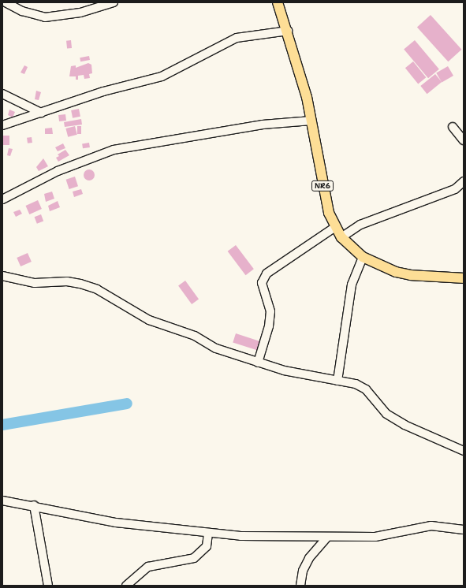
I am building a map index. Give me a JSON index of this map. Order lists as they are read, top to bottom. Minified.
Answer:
{"streets":{"main road":["NR6"]}}
